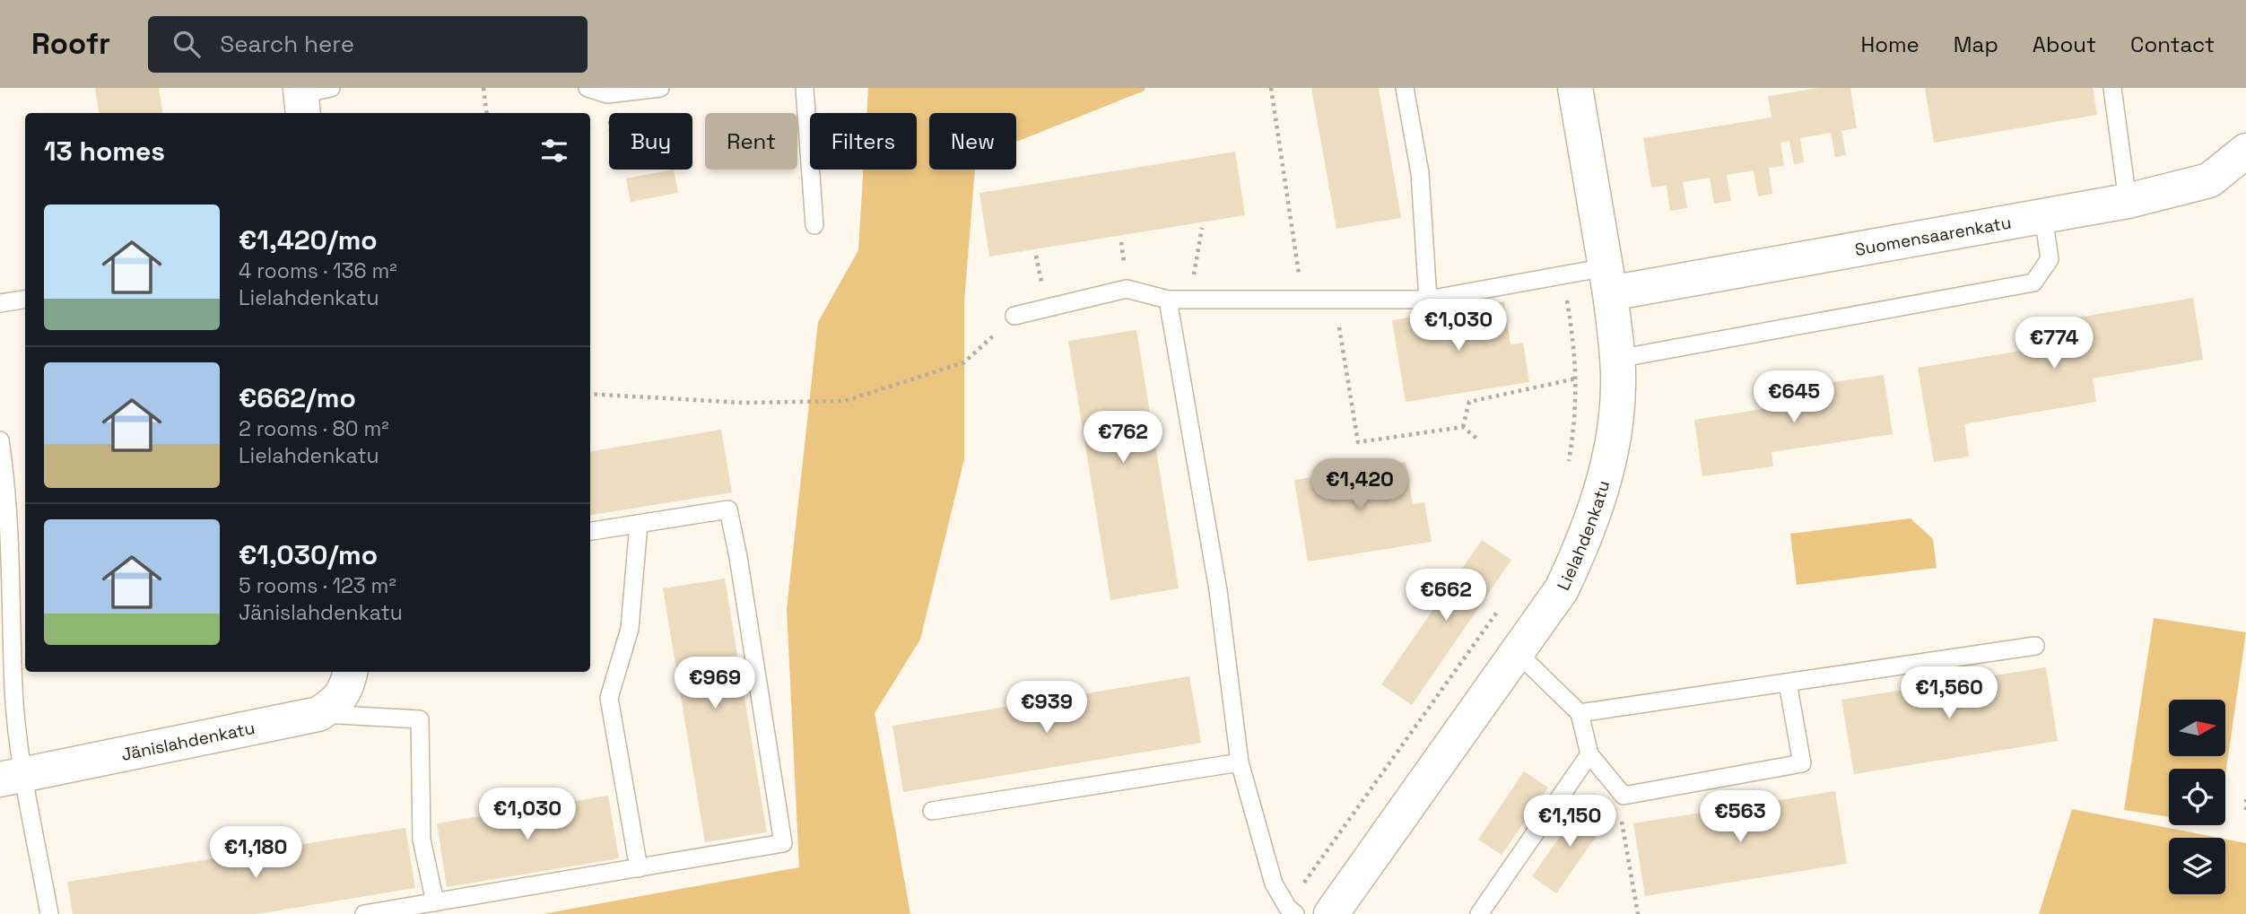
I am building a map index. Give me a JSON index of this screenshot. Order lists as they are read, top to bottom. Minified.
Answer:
{"streets":{"street":["Suomensaarenkatu","Lielahdenkatu","Jänislahdenkatu"]},"crossings":[["Suomensaarenkatu","Lielahdenkatu"]],"north":"right","page":{"header":"Roofr","search":"Search here","nav":["Home","Map","About","Contact"],"chip":["Buy","Rent","Filters","New"],"heading":"13 homes","list":[{"name":"€1,420/mo","note":"4 rooms · 136 m² · Lielahdenkatu"},{"name":"€662/mo","note":"2 rooms · 80 m² · Lielahdenkatu"},{"name":"€1,030/mo","note":"5 rooms · 123 m² · Jänislahdenkatu"}],"price":["€1,030","€774","€645","€762","€1,420","€662","€969","€1,560","€939","€1,030","€563","€1,150","€1,180"]}}
